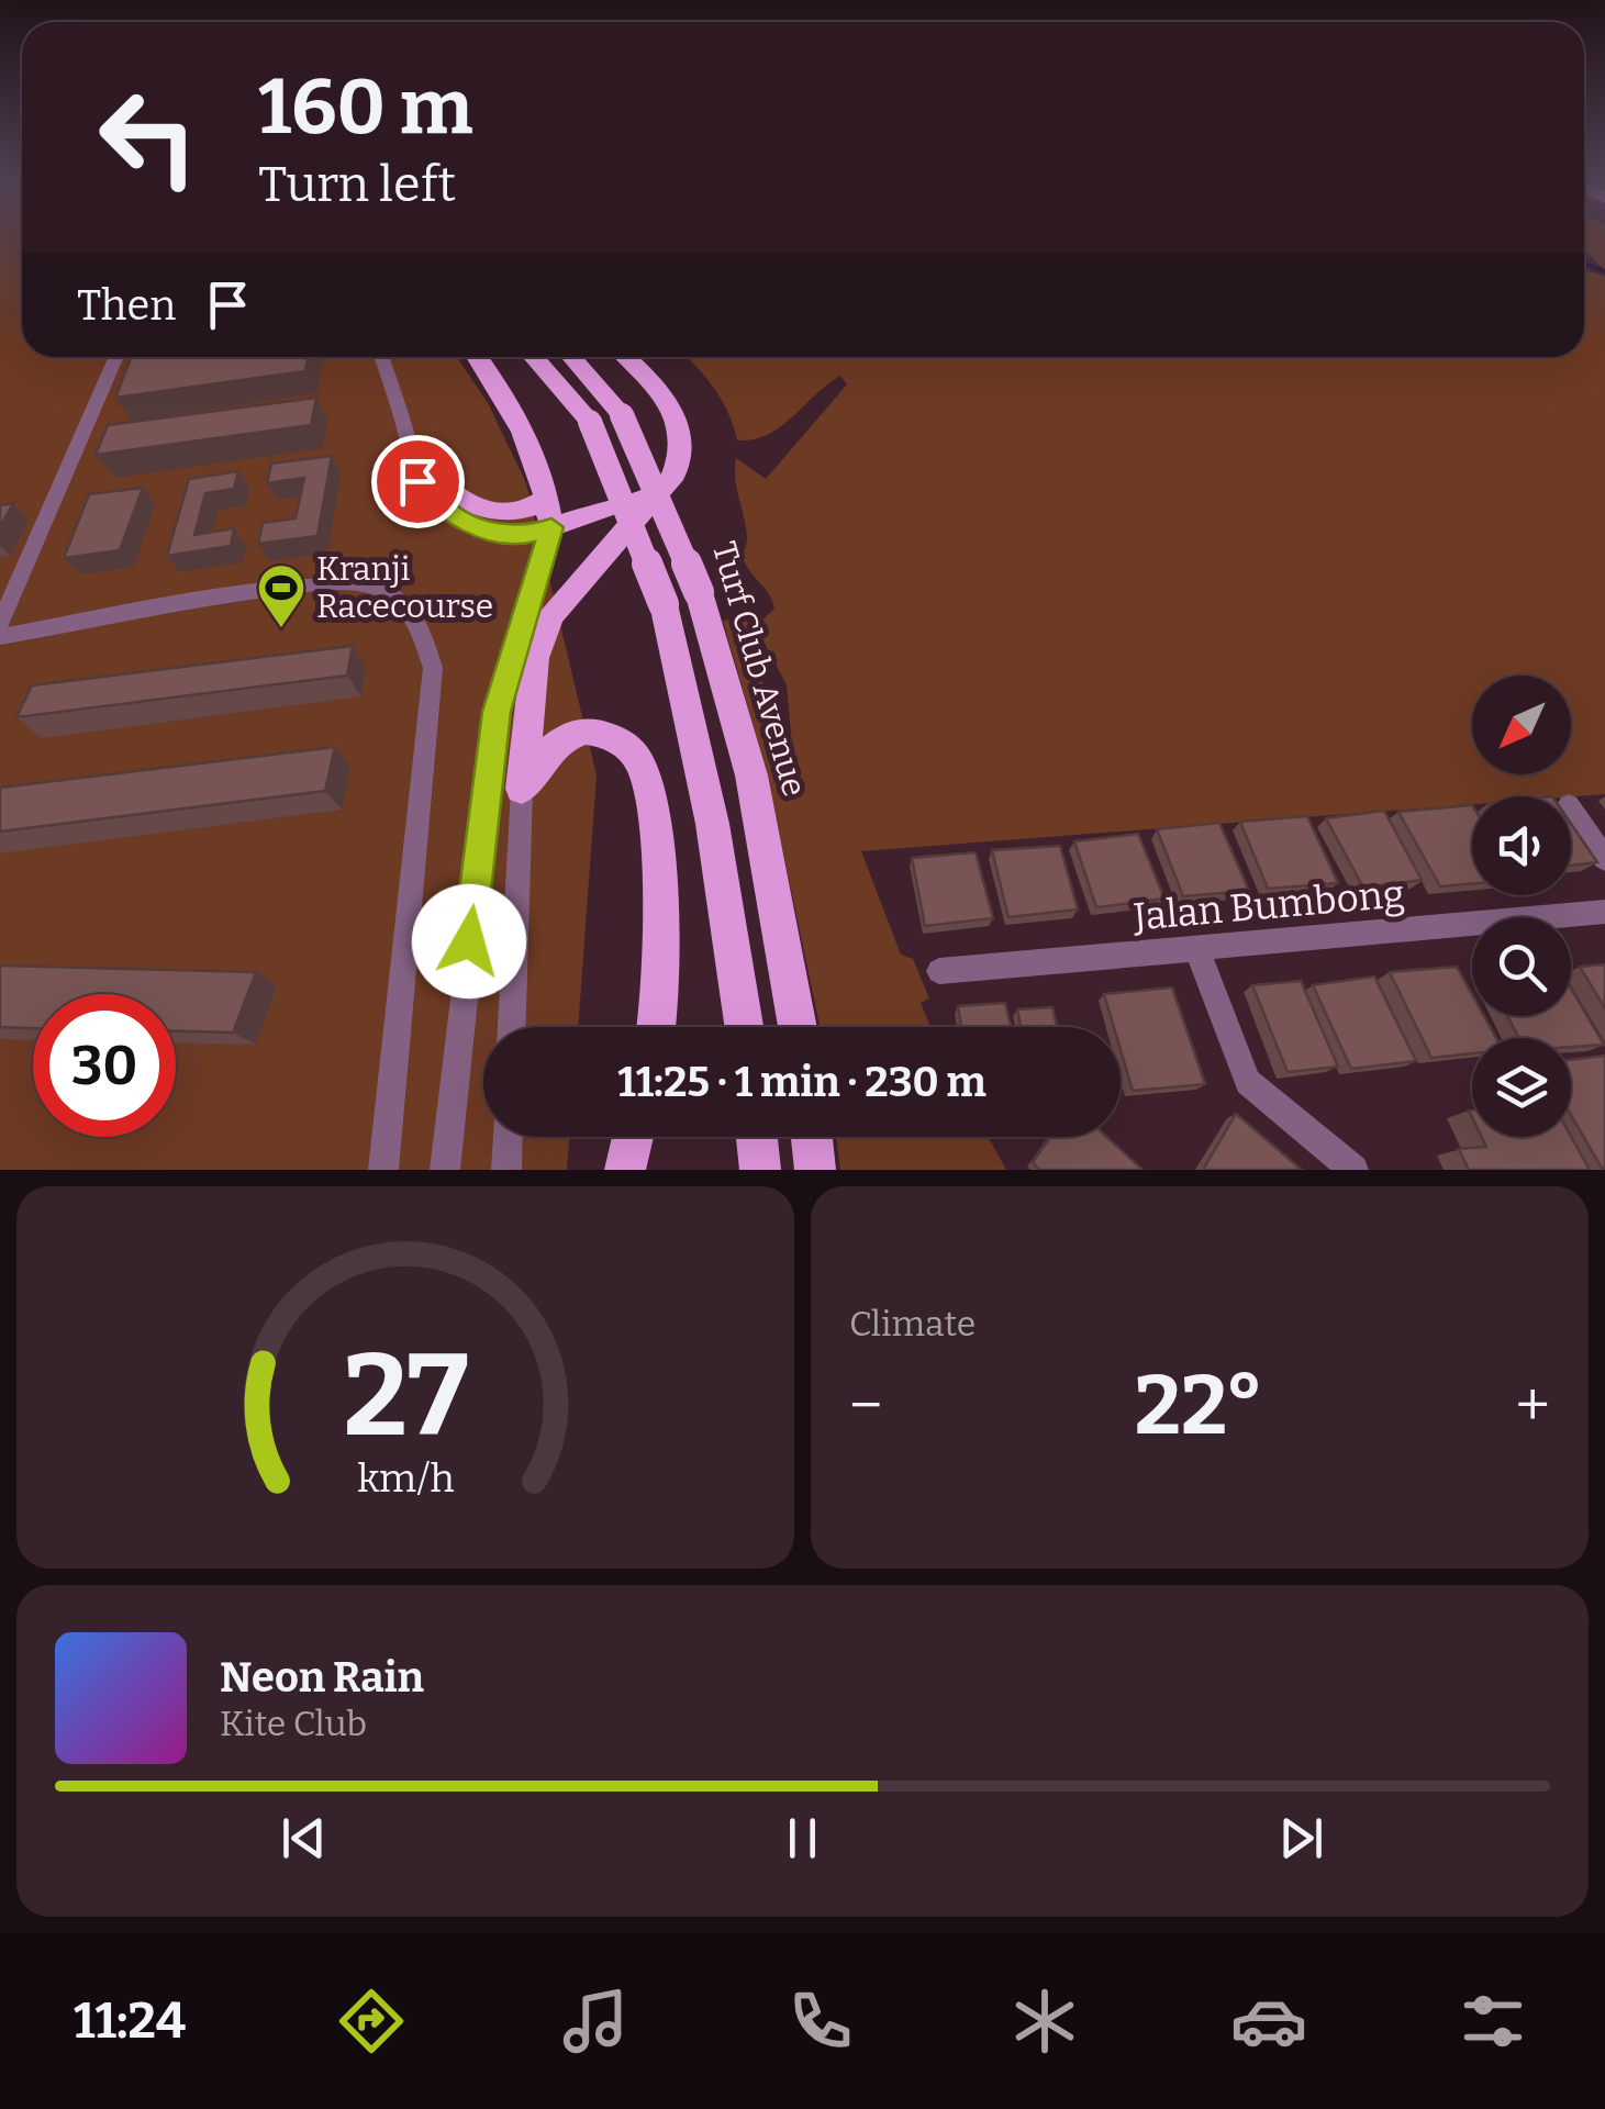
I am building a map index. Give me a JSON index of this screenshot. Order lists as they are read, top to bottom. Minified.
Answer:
{"streets":{"main road":["Turf Club Avenue"],"street":["Jalan Bumbong"]},"places":{"sports":["Kranji Racecourse"]},"north":"bottom left","page":{"turn":["160 m","Turn left"],"then":"Then","limit":"30","trip":"11:25 · 1 min · 230 m","tile":"Climate","heat":["−","22°","+"],"song":["Neon Rain","Kite Club"],"tabs":"11:24","gauge":["27","km/h"]}}
